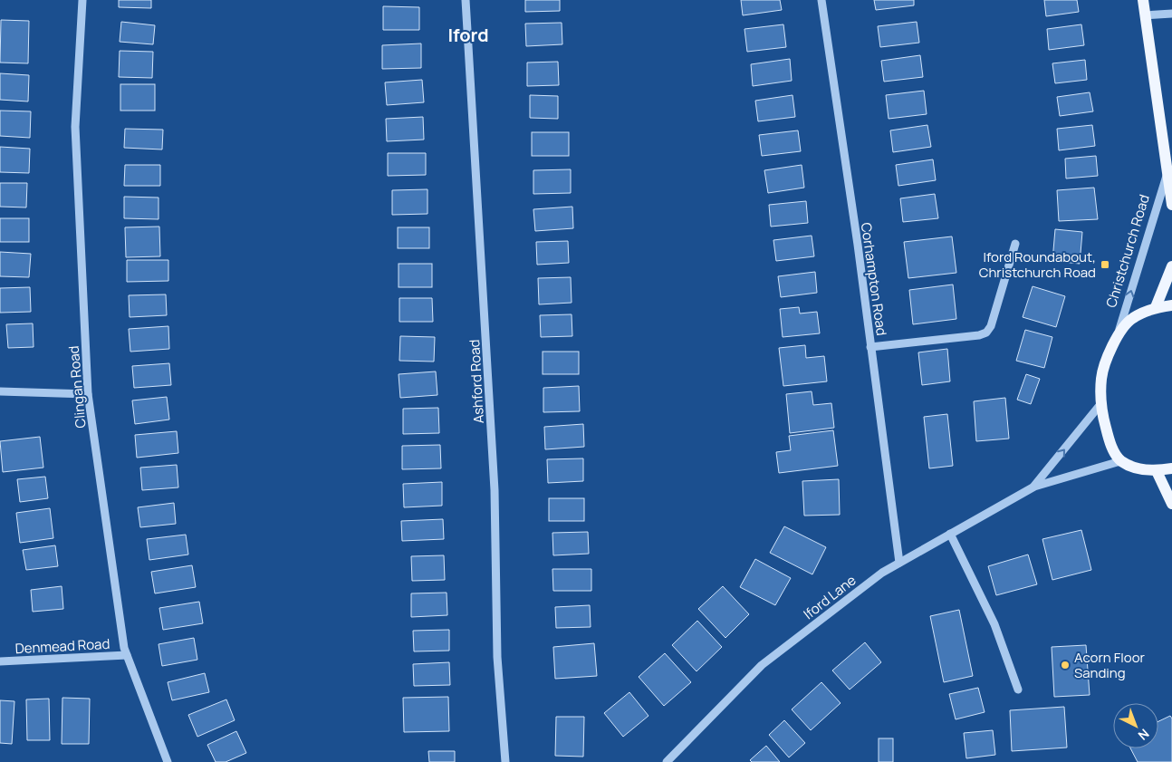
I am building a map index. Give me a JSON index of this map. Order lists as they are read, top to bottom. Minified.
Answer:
{"streets":{"main road":["Christchurch Road"],"street":["Corhampton Road","Ashford Road","Clingan Road","Iford Lane","Denmead Road"]},"crossings":[["Corhampton Road","Iford Lane"],["Clingan Road","Denmead Road"]],"one_way":["Christchurch Road"],"districts":["Iford"],"places":{"transit":["Iford Roundabout, Christchurch Road"],"other":["Acorn Floor Sanding"]},"north":"bottom right"}
